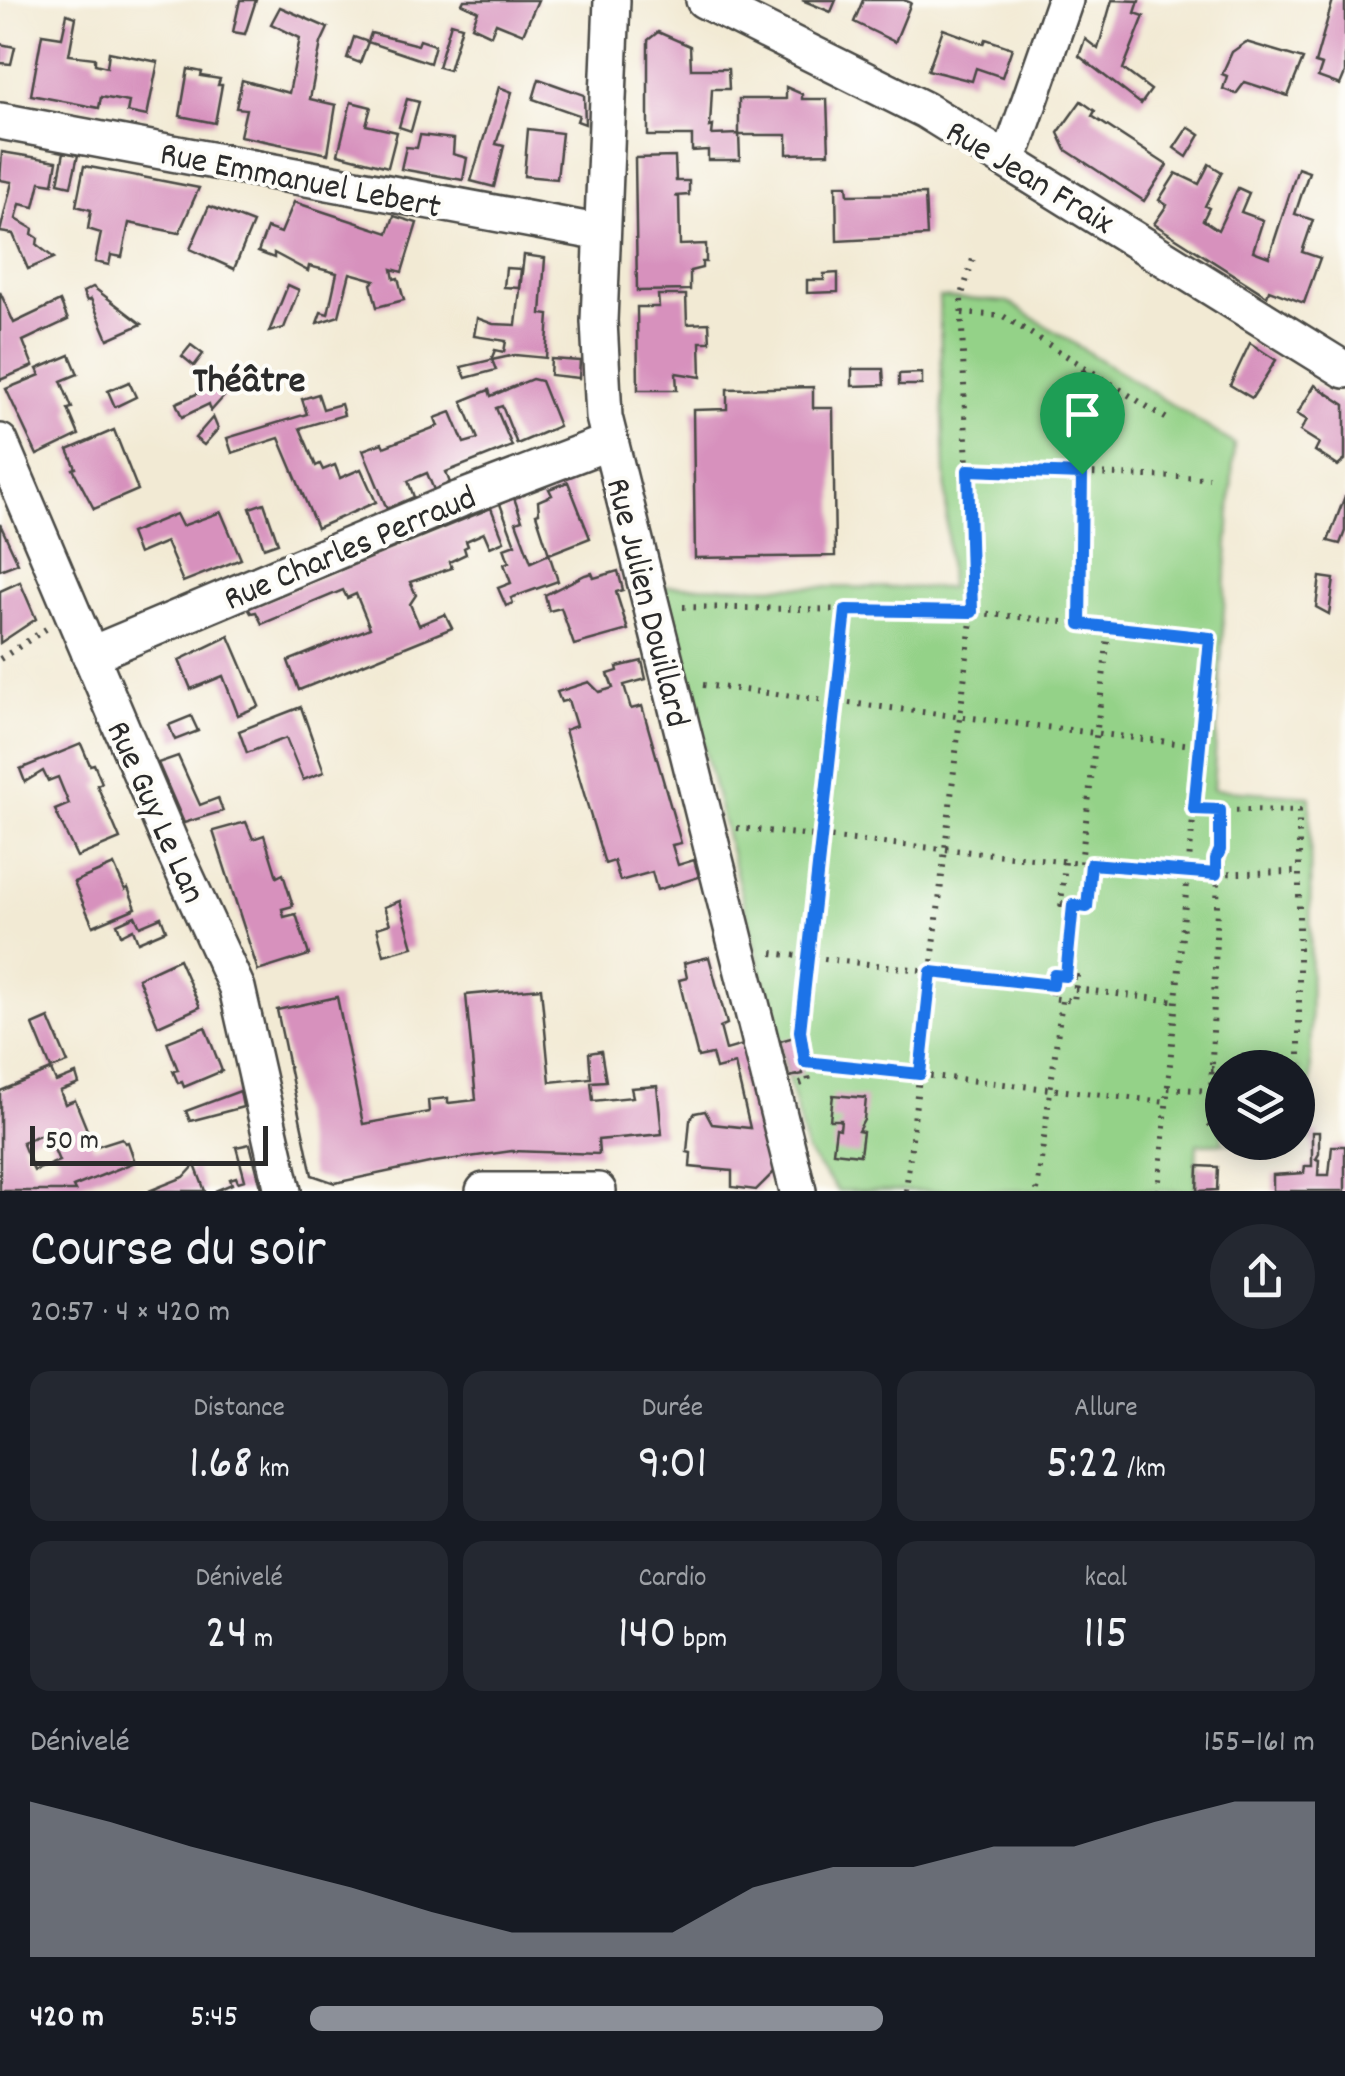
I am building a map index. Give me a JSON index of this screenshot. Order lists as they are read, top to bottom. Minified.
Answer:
{"streets":{"street":["Rue Jean Fraix","Rue Emmanuel Lebert","Rue Charles Perraud","Rue Julien Douillard","Rue Guy Le Lan"]},"crossings":[["Rue Emmanuel Lebert","Rue Julien Douillard"],["Rue Charles Perraud","Rue Julien Douillard"],["Rue Charles Perraud","Rue Guy Le Lan"]],"districts":["Théâtre"],"scale_bar":"50 m","page":{"scale":"50 m","heading":["Course du soir","20:57 · 4 × 420 m"],"stats":[["Distance","1.68 km"],["Durée","9:01"],["Allure","5:22 /km"],["Dénivelé","24 m"],["Cardio","140 bpm"],["kcal","115"]],"chart":["Dénivelé","155–161 m"],"list":[{"name":"420 m","note":"5:45"}]}}
